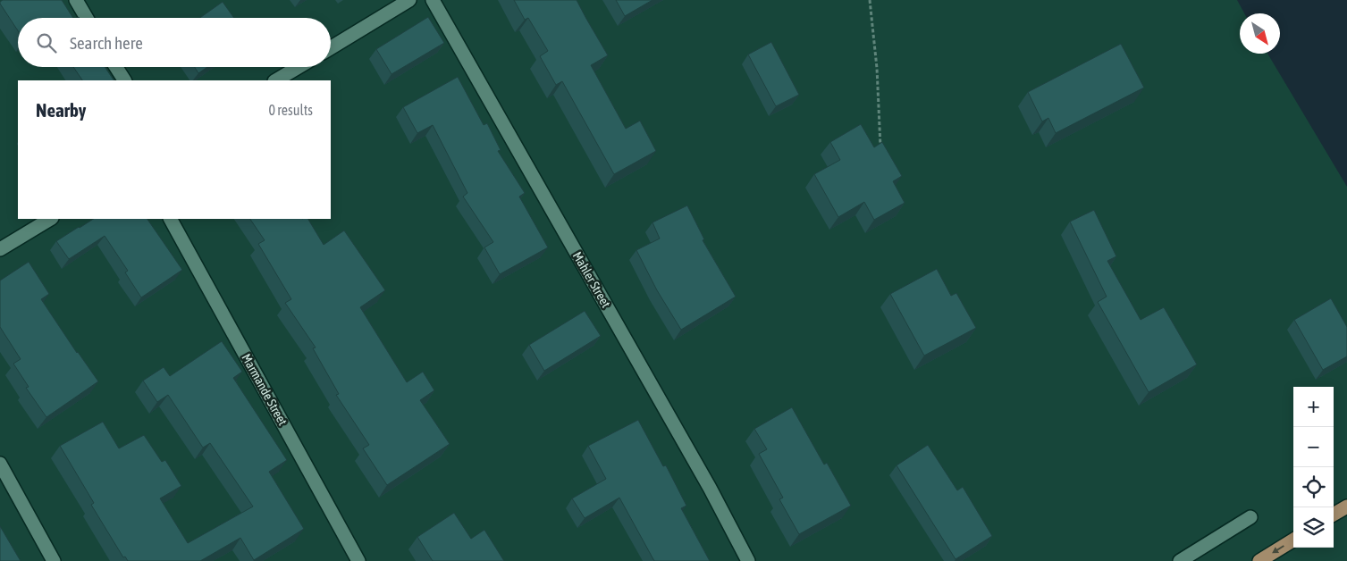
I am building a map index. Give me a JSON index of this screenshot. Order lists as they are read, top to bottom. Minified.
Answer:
{"streets":{"street":["Mahler Street","Marmande Street"]},"north":"bottom right","page":{"search":"Search here","heading":["Nearby","0 results"],"map_buttons":["+","−"]}}
